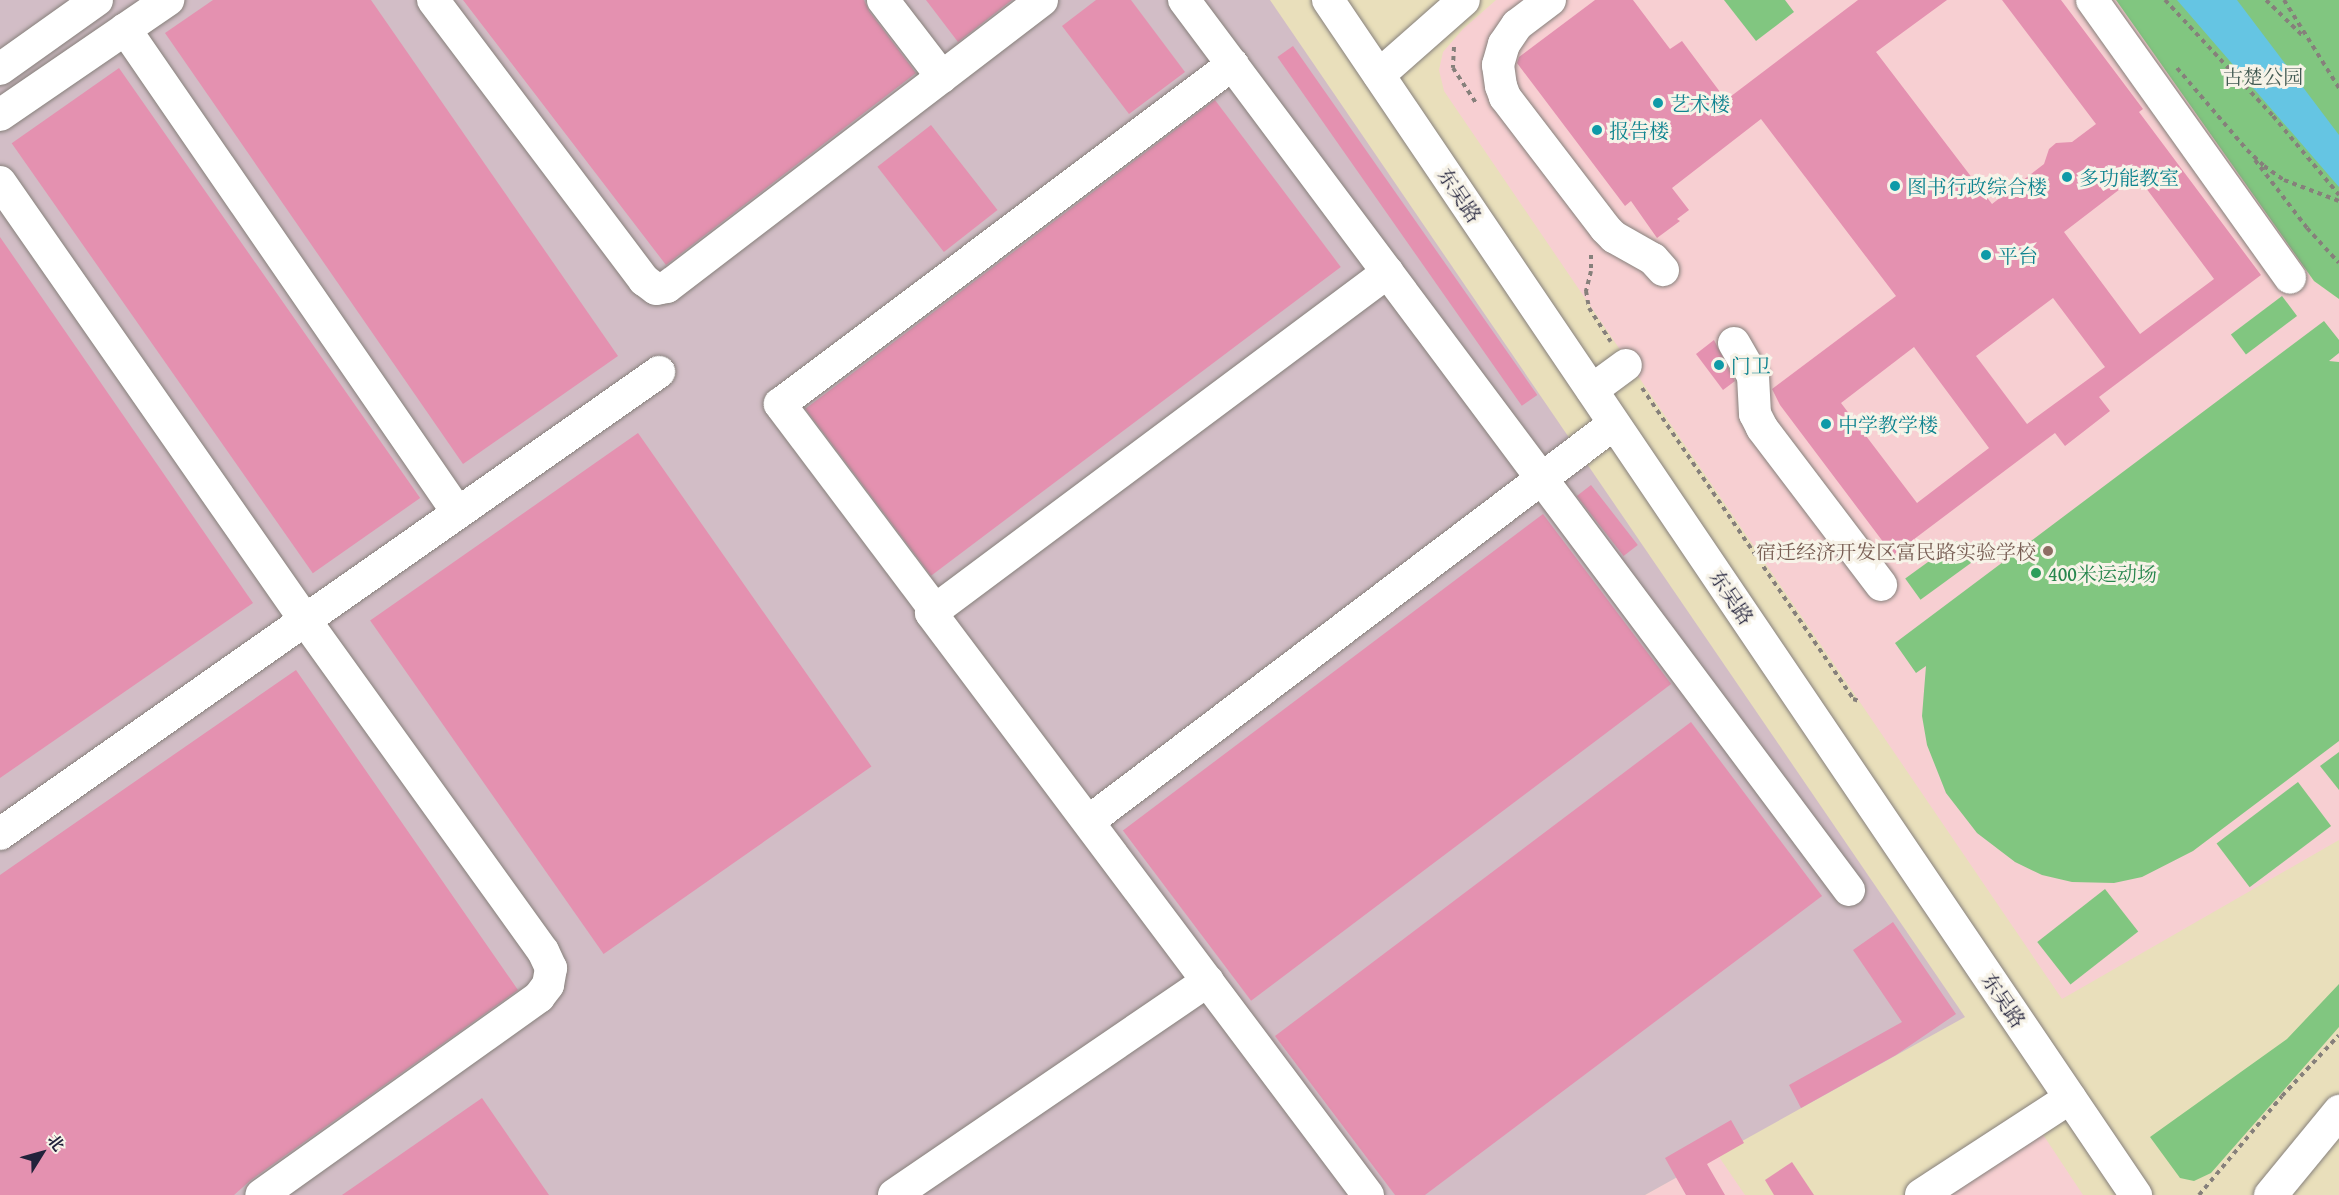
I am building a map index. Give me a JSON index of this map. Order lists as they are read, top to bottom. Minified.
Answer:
{"streets":{"street":["东吴路"]},"parks":["古楚公园"],"places":["艺术楼","报告楼","多功能教室","图书行政综合楼","平台","门卫","中学教学楼","宿迁经济开发区富民路实验学校","400米运动场"],"north":"top right"}
